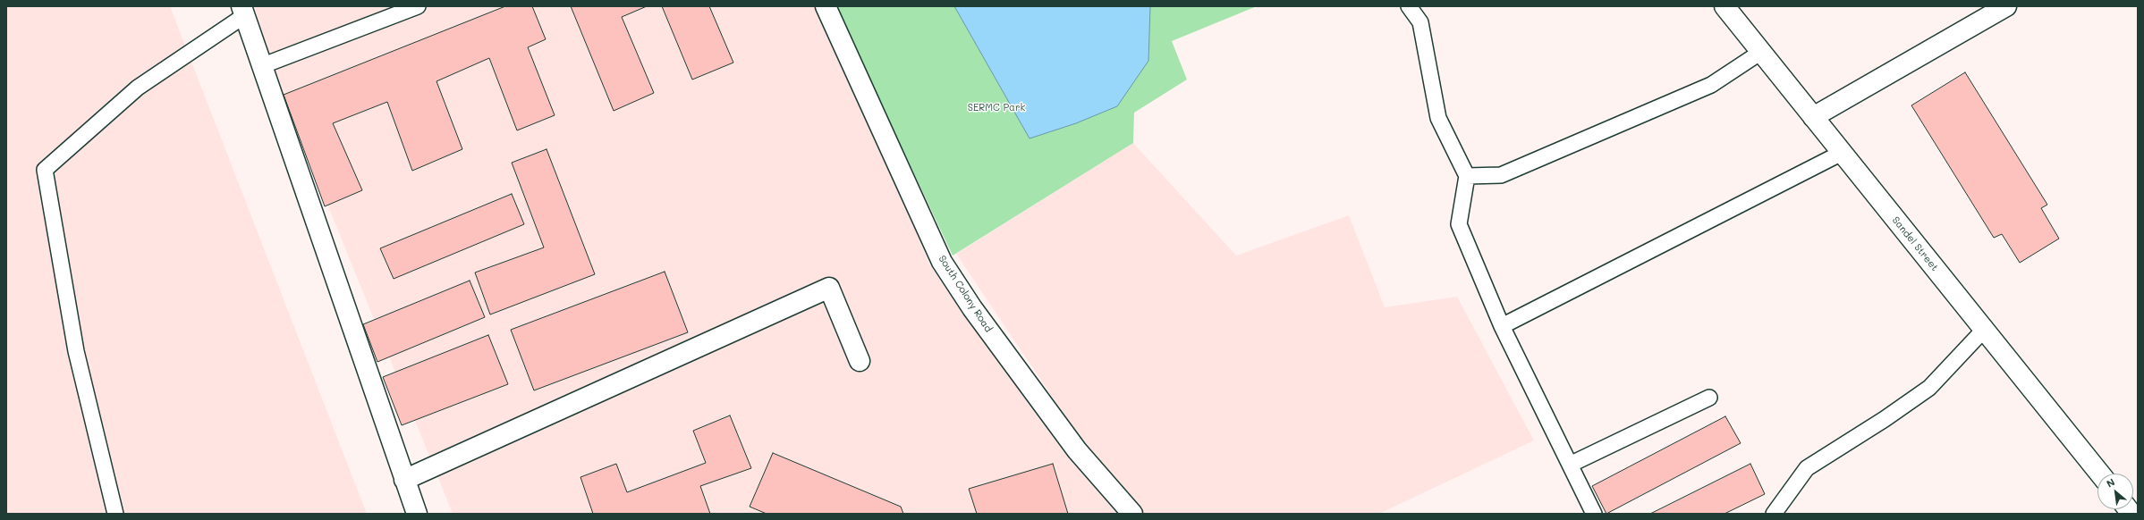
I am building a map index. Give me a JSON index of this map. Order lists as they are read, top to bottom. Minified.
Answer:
{"streets":{"street":["Sandel Street","South Colony Road"]},"parks":["SERMC Park"],"north":"top left"}
